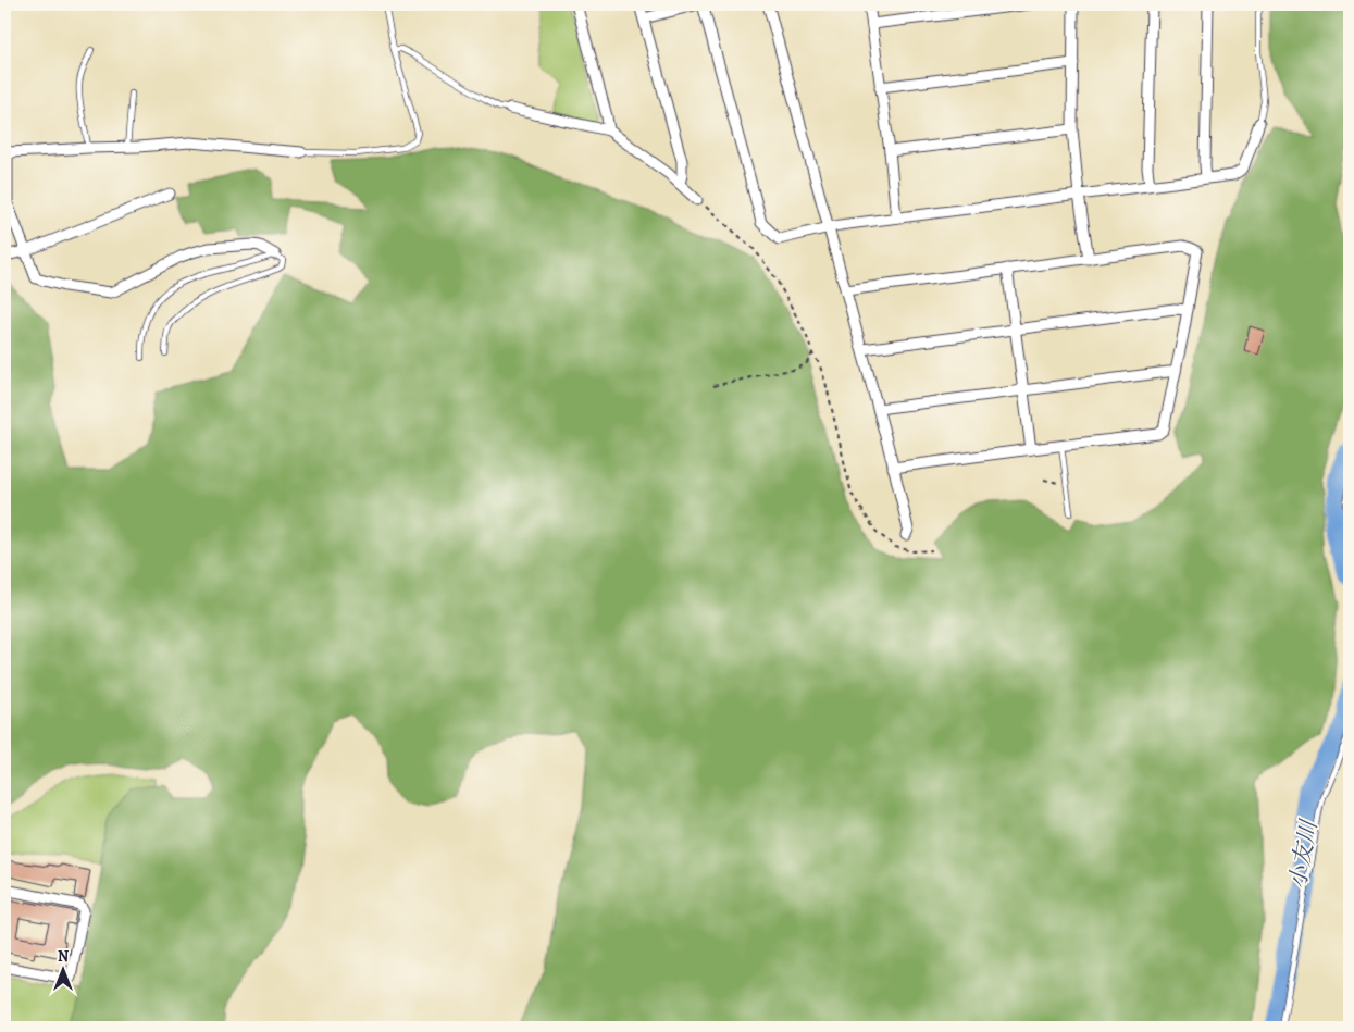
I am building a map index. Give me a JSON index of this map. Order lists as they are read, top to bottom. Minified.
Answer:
{"water":["小友川"],"north":"top"}
